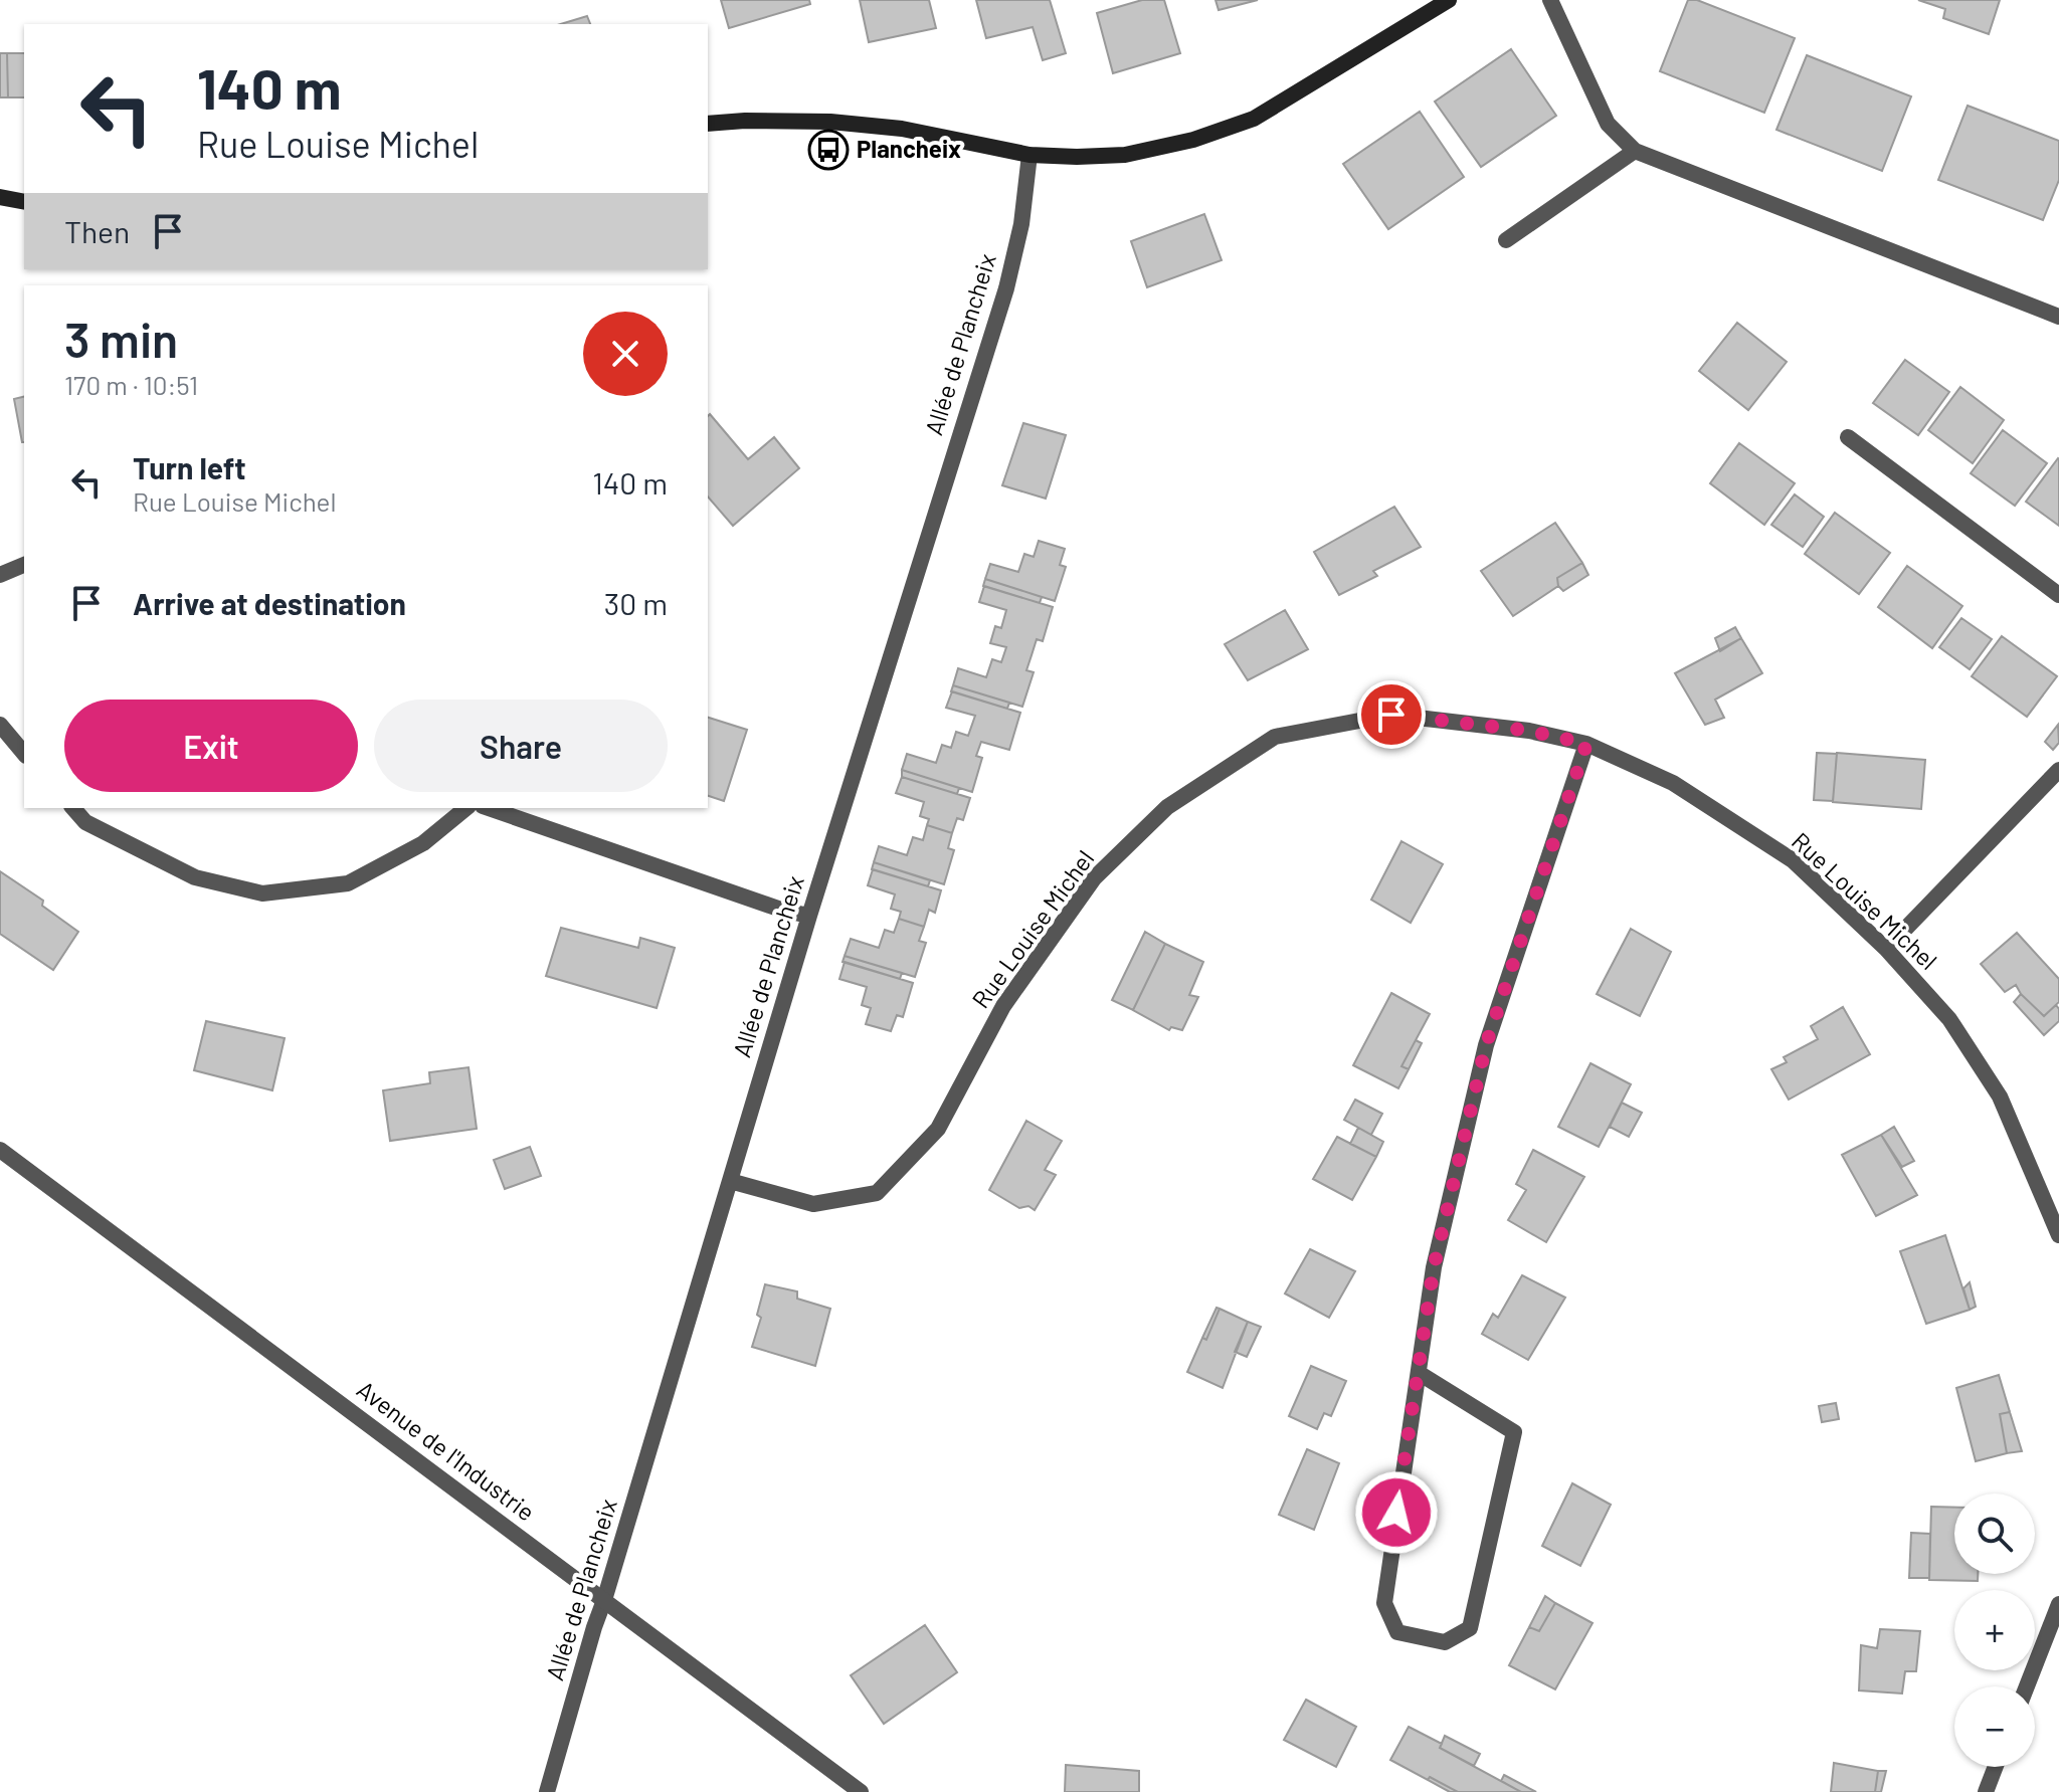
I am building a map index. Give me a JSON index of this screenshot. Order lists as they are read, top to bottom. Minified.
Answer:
{"streets":{"street":["Allée de Plancheix","Rue Louise Michel","Avenue de l'Industrie"]},"crossings":[["Allée de Plancheix","Rue Louise Michel"],["Allée de Plancheix","Avenue de l'Industrie"]],"places":{"bus stop":["Plancheix"]},"page":{"turn":["140 m","Rue Louise Michel"],"then":"Then","heading":["3 min","170 m · 10:51"],"list":[{"name":"Turn left","note":"Rue Louise Michel","value":"140 m"},{"name":"Arrive at destination","value":"30 m"}],"buttons":["Exit","Share"],"map_buttons":["+","−"]}}
